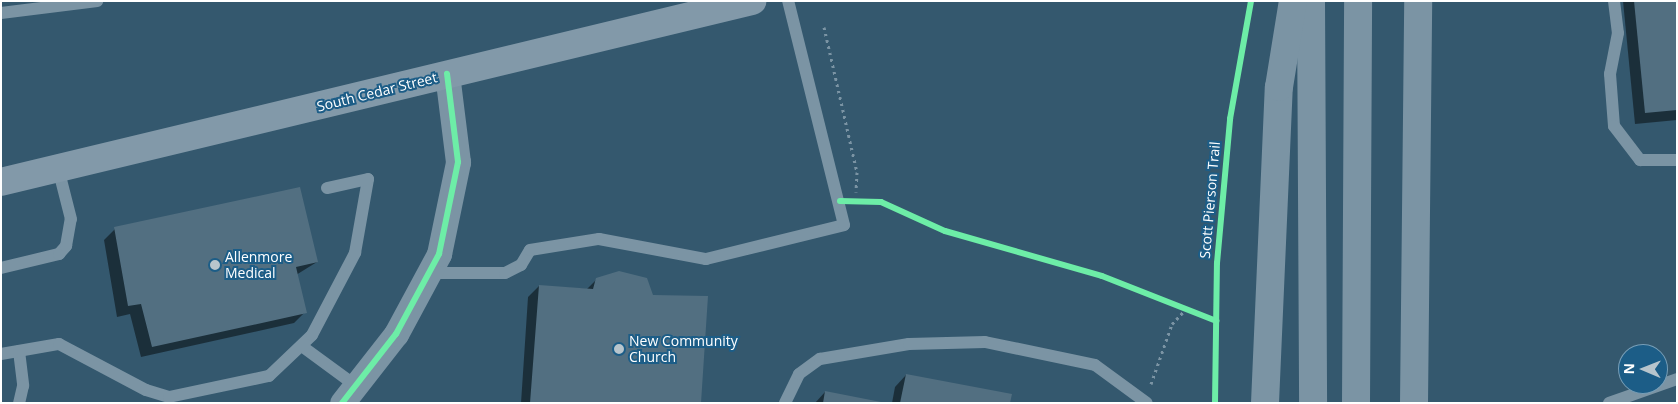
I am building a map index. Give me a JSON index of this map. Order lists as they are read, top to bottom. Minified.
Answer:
{"streets":{"main road":["South Cedar Street"],"cycle path":["Scott Pierson Trail"]},"places":["Allenmore Medical","New Community Church"],"north":"left"}
